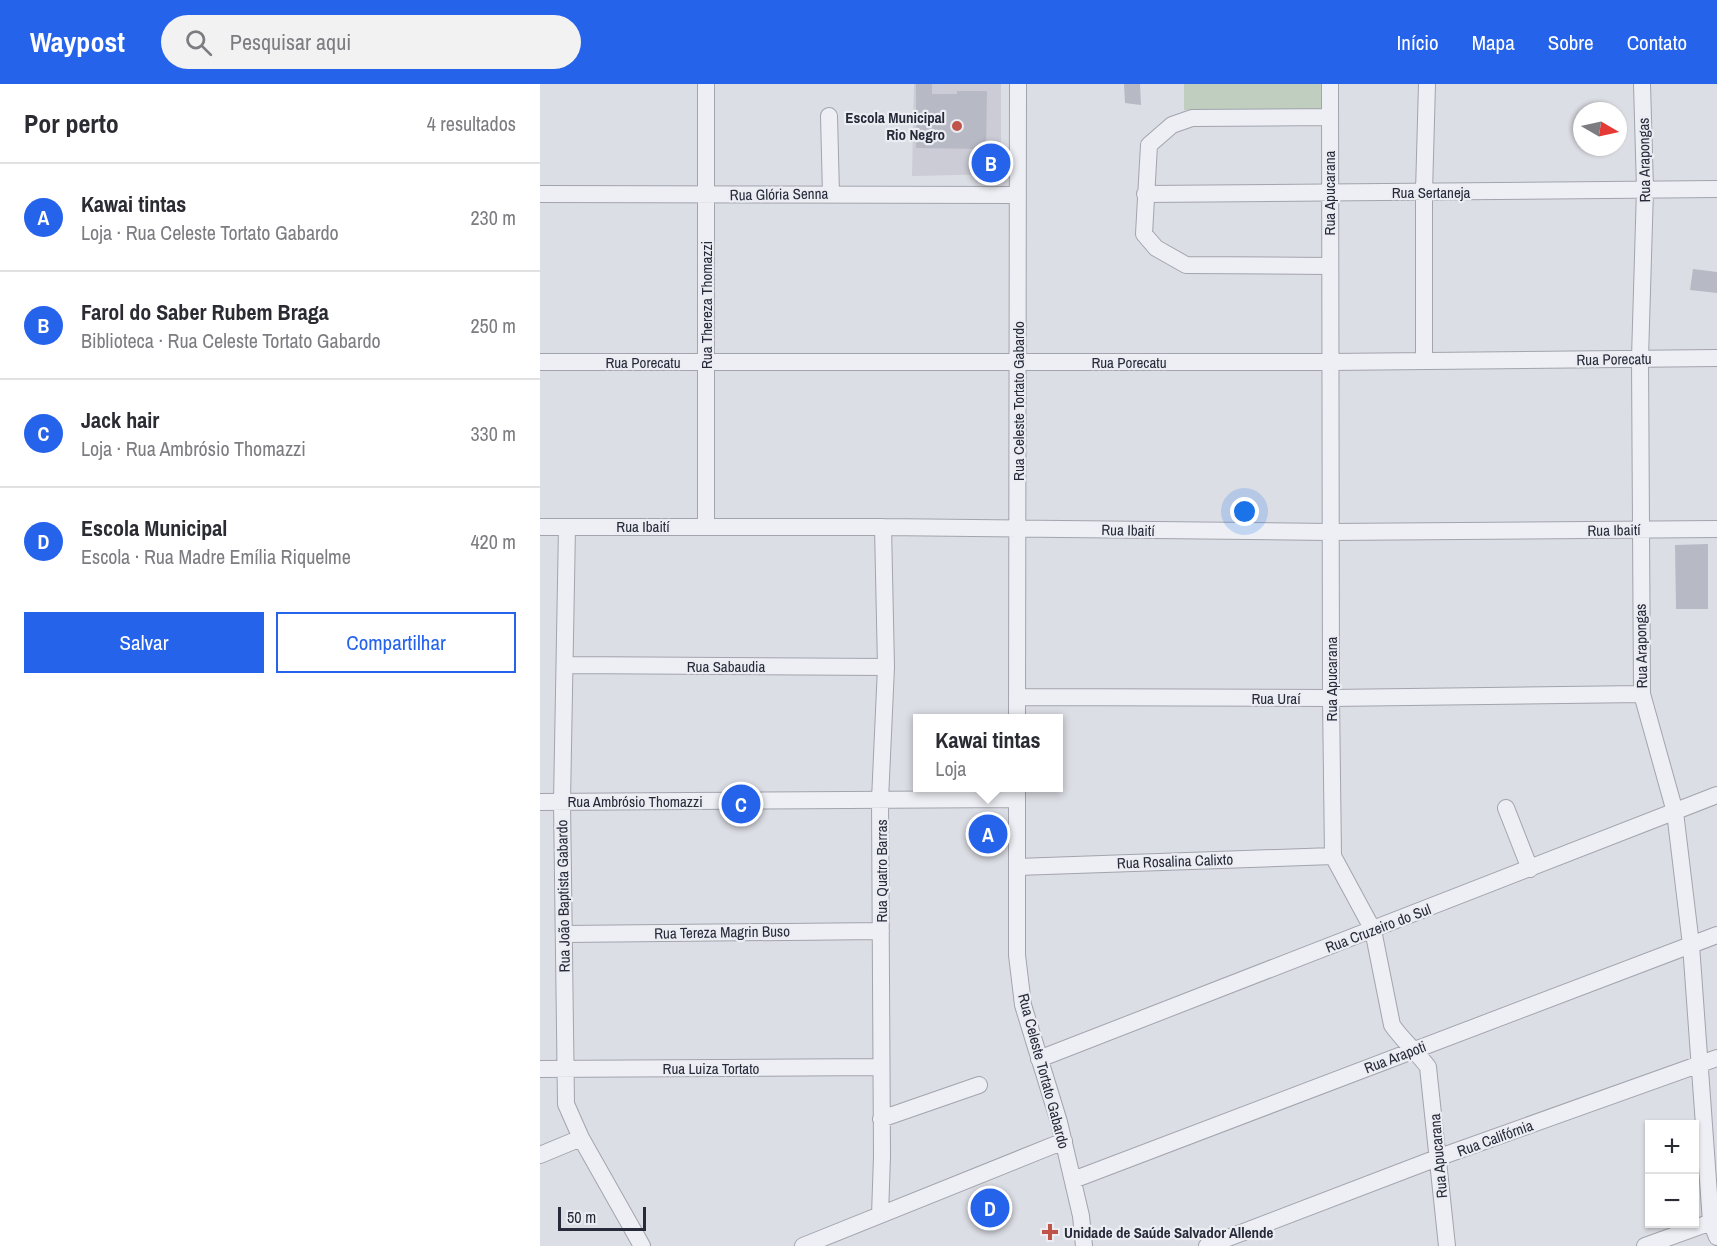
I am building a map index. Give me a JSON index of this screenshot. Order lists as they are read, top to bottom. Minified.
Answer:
{"streets":{"street":["Rua Arapongas","Rua Sertaneja","Rua Apucarana","Rua Glória Senna","Rua Thereza Thomazzi","Rua Porecatu","Rua Celeste Tortato Gabardo","Rua Ibaití","Rua Sabaudia","Rua Uraí","Rua Ambrósio Thomazzi","Rua Rosalina Calixto","Rua Quatro Barras","Rua João Baptista Gabardo","Rua Cruzeiro do Sul","Rua Tereza Magrin Buso","Rua Arapoti","Rua Luiza Tortato","Rua Califórnia"]},"crossings":[["Rua Arapongas","Rua Sertaneja"],["Rua Arapongas","Rua Porecatu"],["Rua Arapongas","Rua Ibaití"],["Rua Arapongas","Rua Uraí"],["Rua Arapongas","Rua Cruzeiro do Sul"],["Rua Arapongas","Rua Arapoti"],["Rua Arapongas","Rua Califórnia"],["Rua Sertaneja","Rua Apucarana"],["Rua Apucarana","Rua Porecatu"],["Rua Apucarana","Rua Ibaití"],["Rua Apucarana","Rua Uraí"],["Rua Apucarana","Rua Rosalina Calixto"],["Rua Apucarana","Rua Cruzeiro do Sul"],["Rua Apucarana","Rua Arapoti"],["Rua Apucarana","Rua Califórnia"],["Rua Glória Senna","Rua Thereza Thomazzi"],["Rua Glória Senna","Rua Celeste Tortato Gabardo"],["Rua Thereza Thomazzi","Rua Porecatu"],["Rua Thereza Thomazzi","Rua Ibaití"],["Rua Porecatu","Rua Celeste Tortato Gabardo"],["Rua Celeste Tortato Gabardo","Rua Ibaití"],["Rua Celeste Tortato Gabardo","Rua Uraí"],["Rua Celeste Tortato Gabardo","Rua Ambrósio Thomazzi"],["Rua Celeste Tortato Gabardo","Rua Rosalina Calixto"],["Rua Celeste Tortato Gabardo","Rua Cruzeiro do Sul"],["Rua Celeste Tortato Gabardo","Rua Arapoti"],["Rua Ibaití","Rua Quatro Barras"],["Rua Ibaití","Rua João Baptista Gabardo"],["Rua Sabaudia","Rua Quatro Barras"],["Rua Sabaudia","Rua João Baptista Gabardo"],["Rua Ambrósio Thomazzi","Rua Quatro Barras"],["Rua Ambrósio Thomazzi","Rua João Baptista Gabardo"],["Rua Quatro Barras","Rua Tereza Magrin Buso"],["Rua Quatro Barras","Rua Luiza Tortato"],["Rua João Baptista Gabardo","Rua Tereza Magrin Buso"],["Rua João Baptista Gabardo","Rua Luiza Tortato"]],"places":{"other":["Escola Municipal Rio Negro"],"health":["Unidade de Saúde Salvador Allende"]},"scale_bar":"50 m","north":"right","page":{"header":"Waypost","search":"Pesquisar aqui","nav":["Início","Mapa","Sobre","Contato"],"heading":["Por perto","4 resultados"],"pins":["B","C","A","D"],"list":[{"mark":"A","name":"Kawai tintas","note":"Loja · Rua Celeste Tortato Gabardo","value":"230 m"},{"mark":"B","name":"Farol do Saber Rubem Braga","note":"Biblioteca · Rua Celeste Tortato Gabardo","value":"250 m"},{"mark":"C","name":"Jack hair","note":"Loja · Rua Ambrósio Thomazzi","value":"330 m"},{"mark":"D","name":"Escola Municipal","note":"Escola · Rua Madre Emília Riquelme","value":"420 m"}],"buttons":["Salvar","Compartilhar"],"popup":["Kawai tintas","Loja"],"map_buttons":["+","−"],"scale":"50 m"}}
